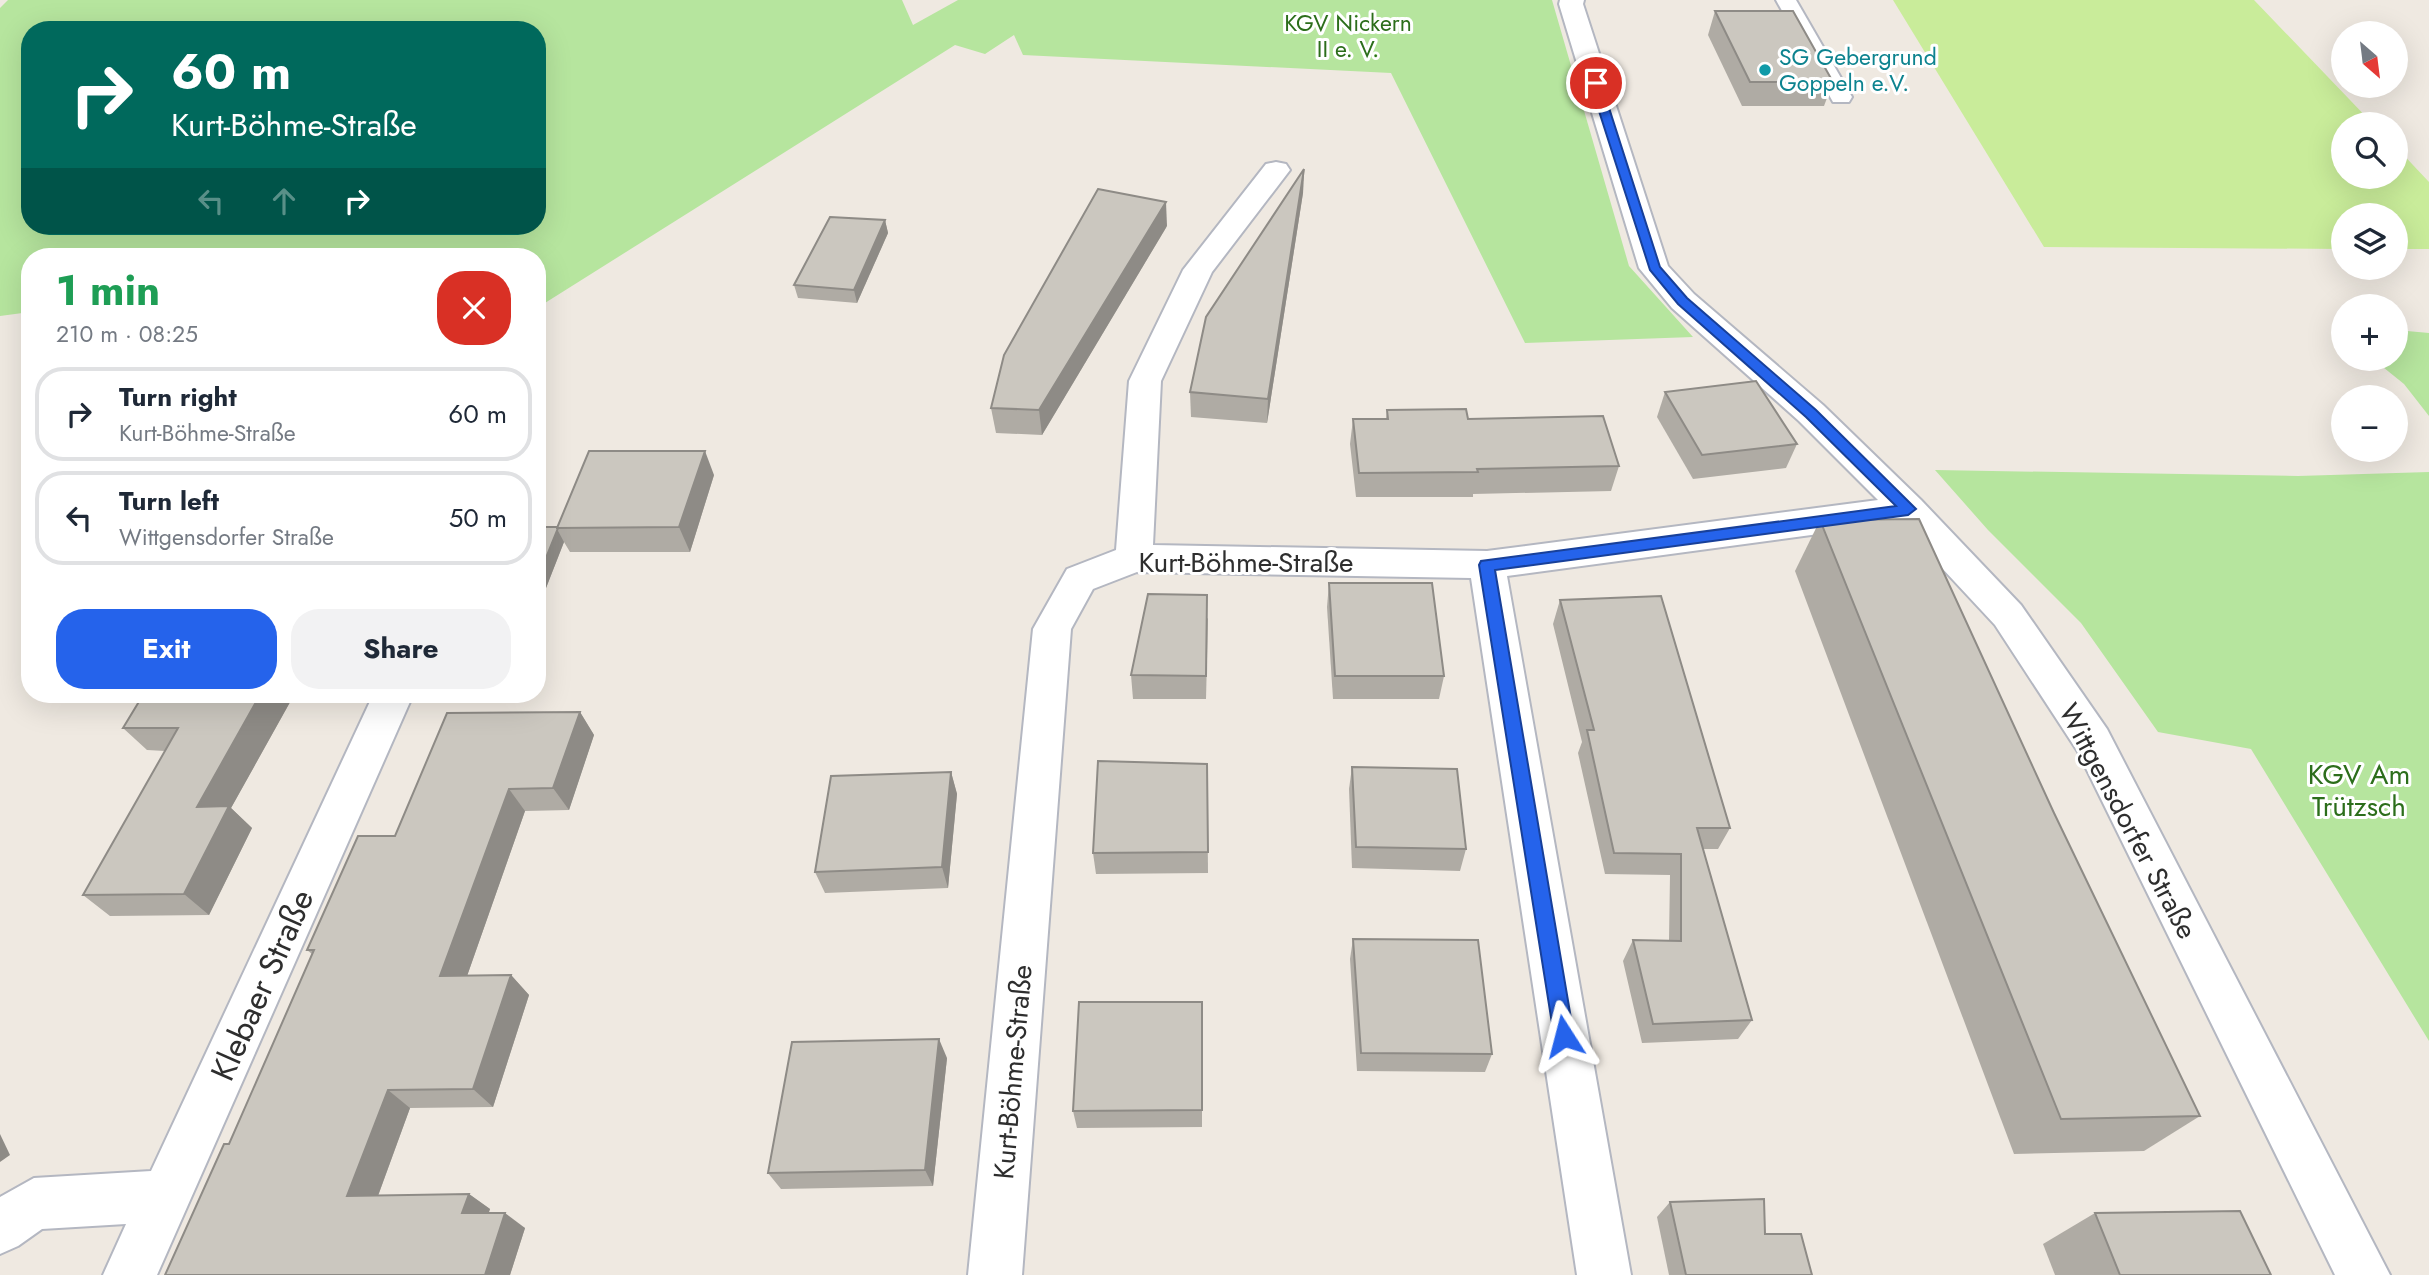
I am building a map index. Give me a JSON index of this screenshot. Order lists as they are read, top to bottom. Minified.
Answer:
{"streets":{"street":["Kurt-Böhme-Straße","Wittgensdorfer Straße","Klebaer Straße"]},"crossings":[["Kurt-Böhme-Straße","Wittgensdorfer Straße"]],"parks":["KGV Nickern II e. V.","KGV Am Trützsch"],"places":["SG Gebergrund Goppeln e.V."],"north":"bottom right","page":{"map_buttons":["+","−"],"turn":["60 m","Kurt-Böhme-Straße"],"heading":["1 min","210 m · 08:25"],"list":[{"name":"Turn right","note":"Kurt-Böhme-Straße","value":"60 m"},{"name":"Turn left","note":"Wittgensdorfer Straße","value":"50 m"}],"buttons":["Exit","Share"]}}
